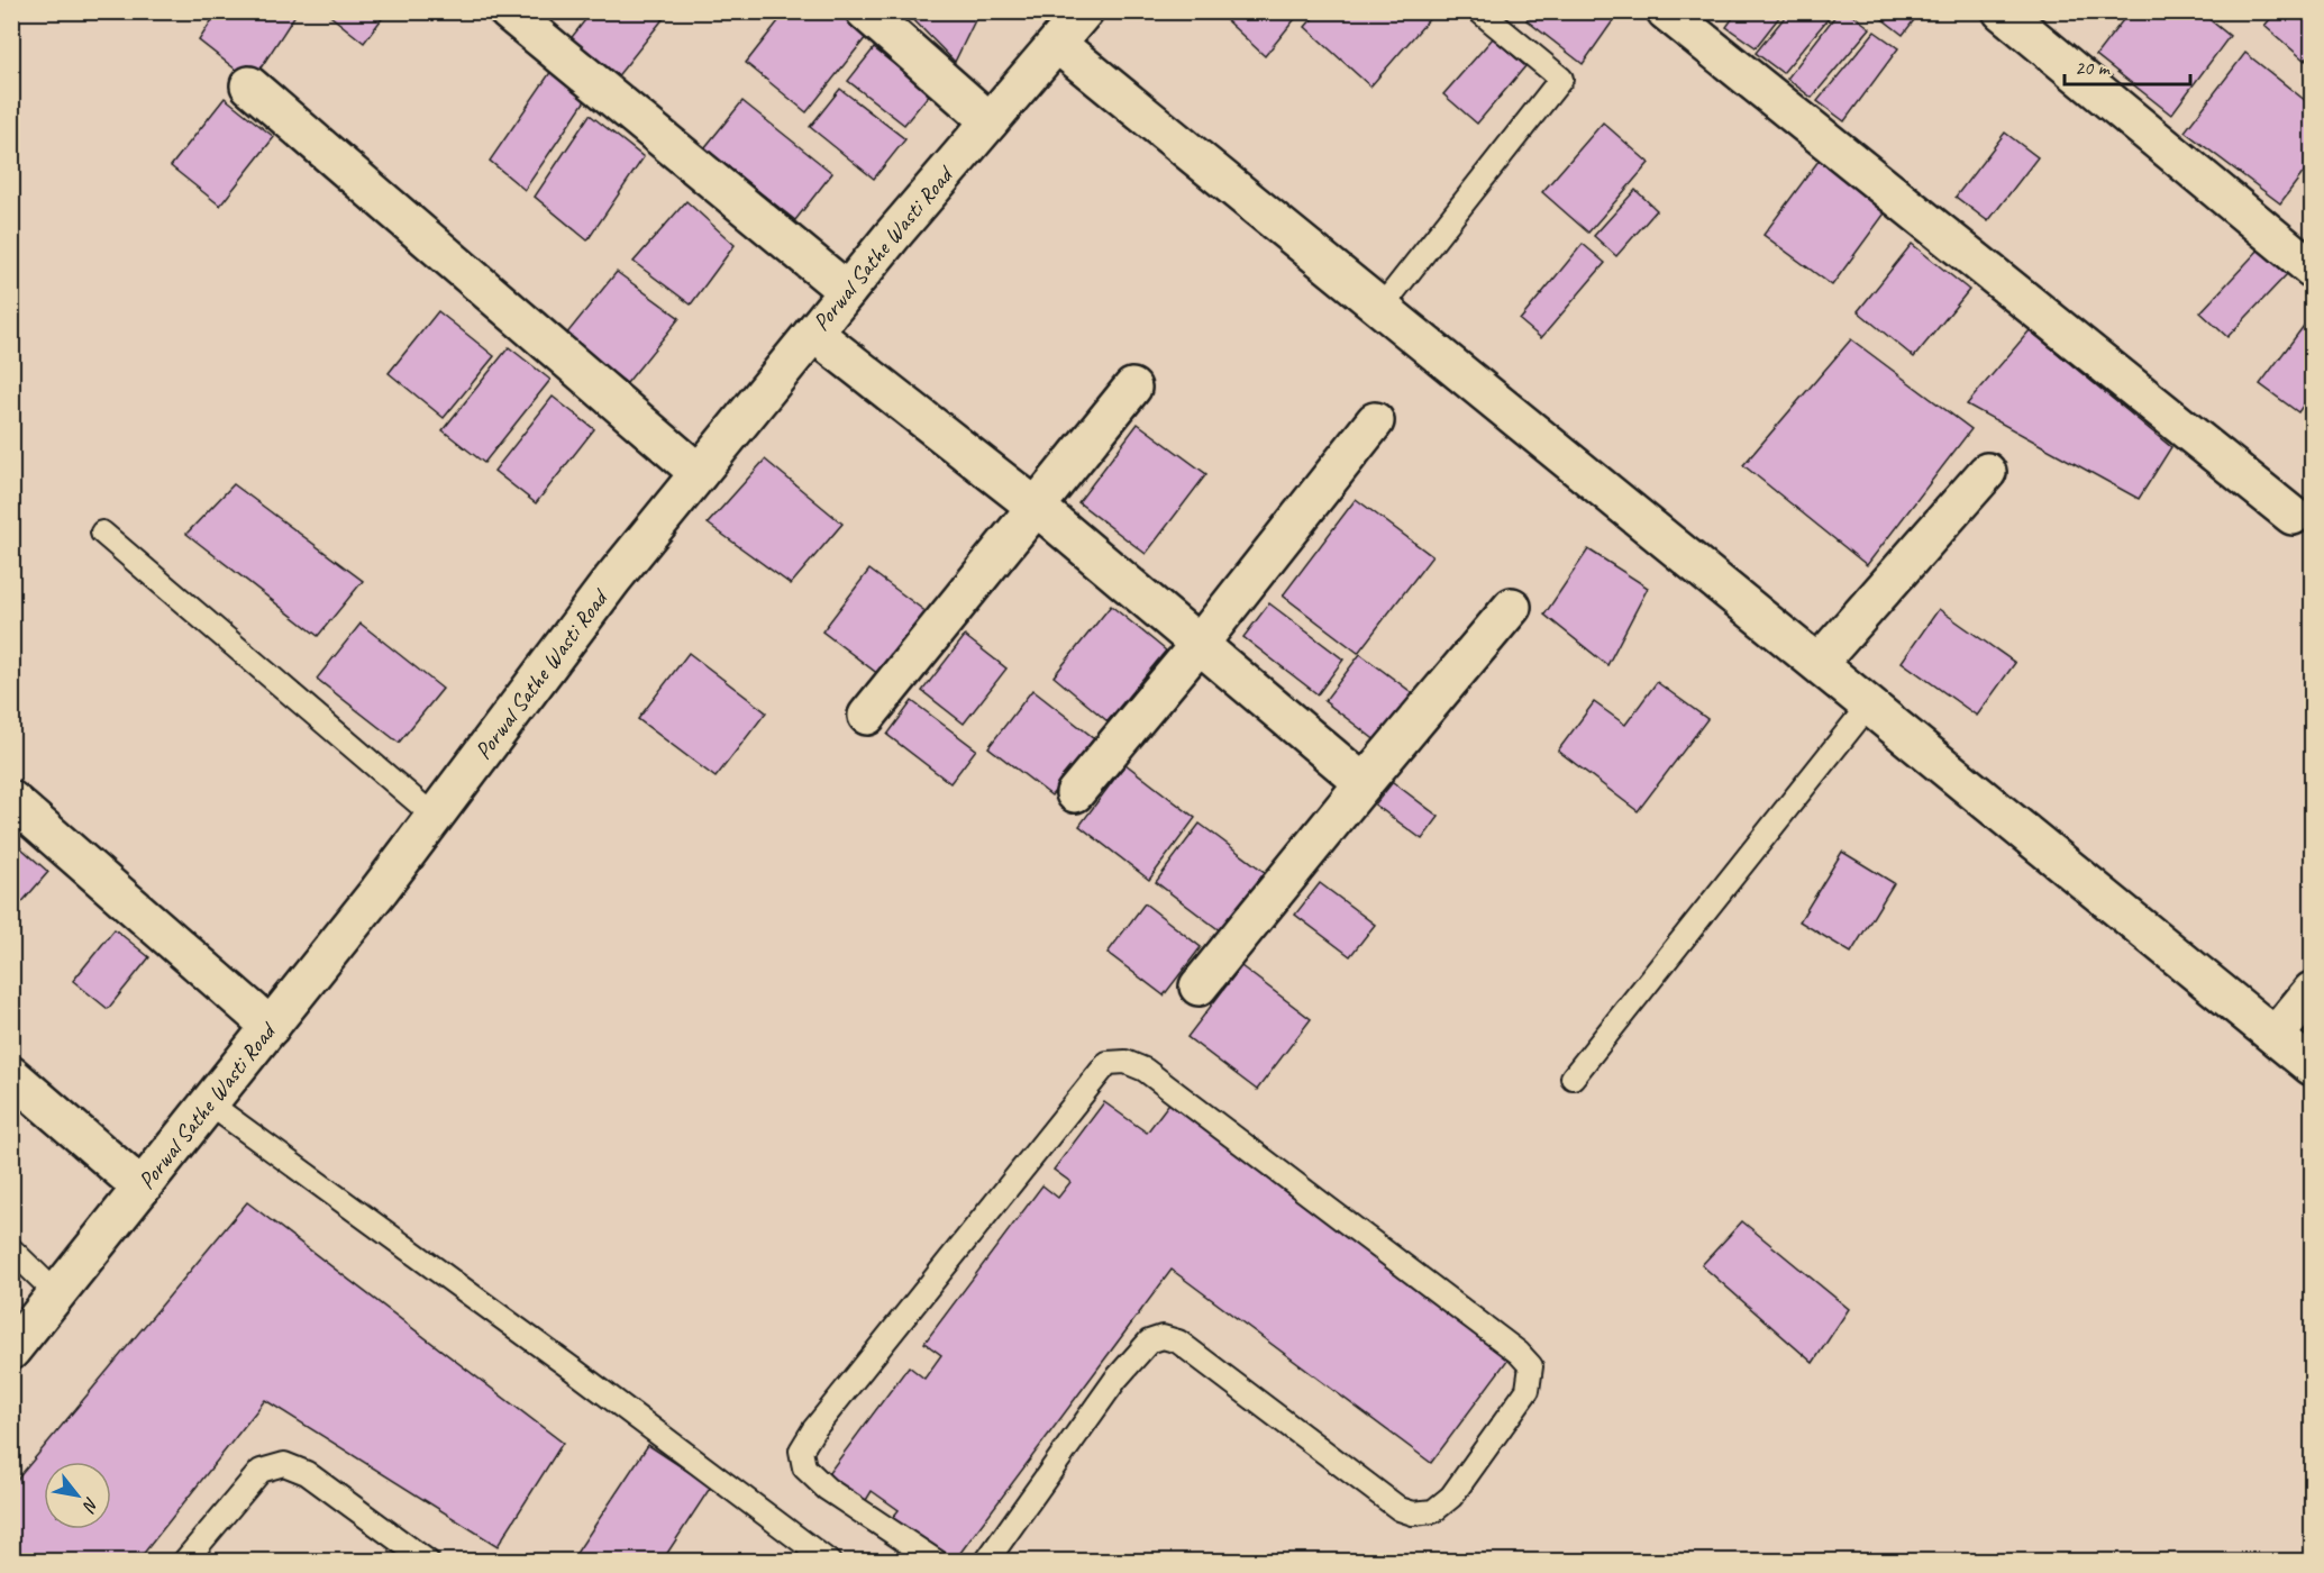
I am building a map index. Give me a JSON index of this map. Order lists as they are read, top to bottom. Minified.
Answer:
{"streets":{"street":["Porwal Sathe Wasti Road"]},"scale_bar":"20 m","north":"bottom right"}
